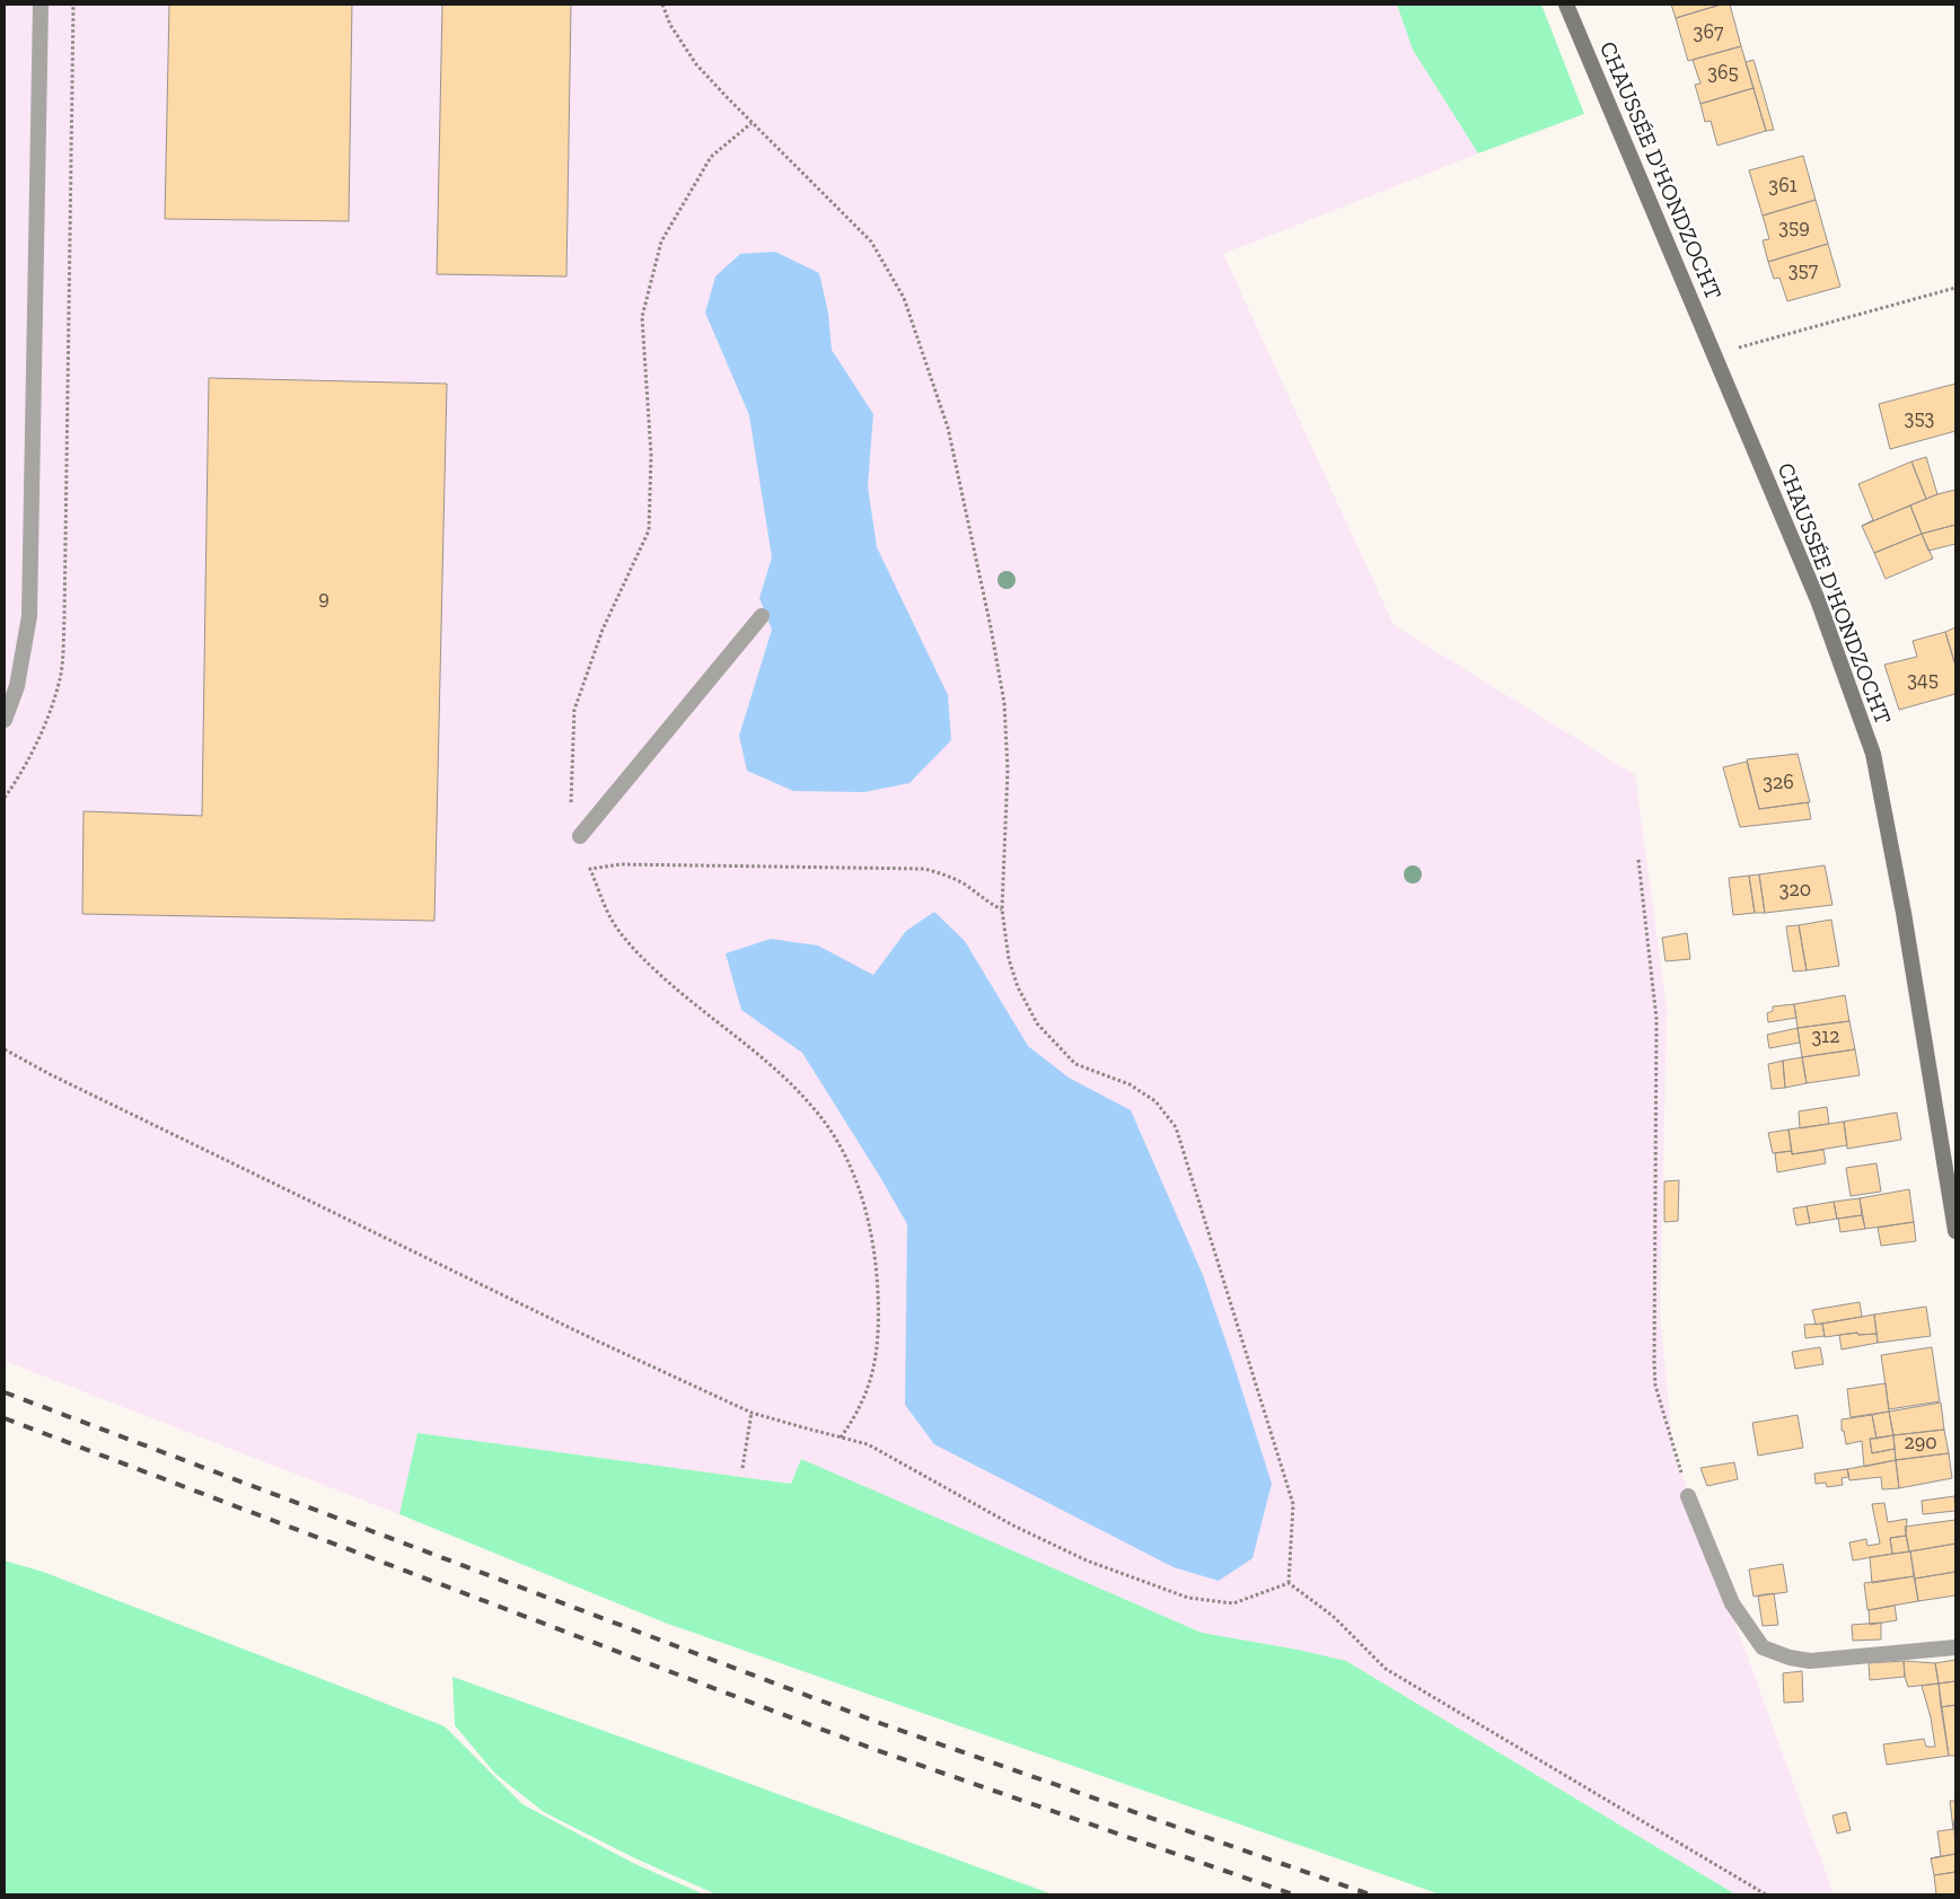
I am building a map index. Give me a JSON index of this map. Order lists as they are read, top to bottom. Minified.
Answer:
{"streets":{"main road":["CHAUSSÉE D'HONDZOCHT"]},"house_numbers":["367","365","361","359","357","353","9","345","326","320","312","290"]}
